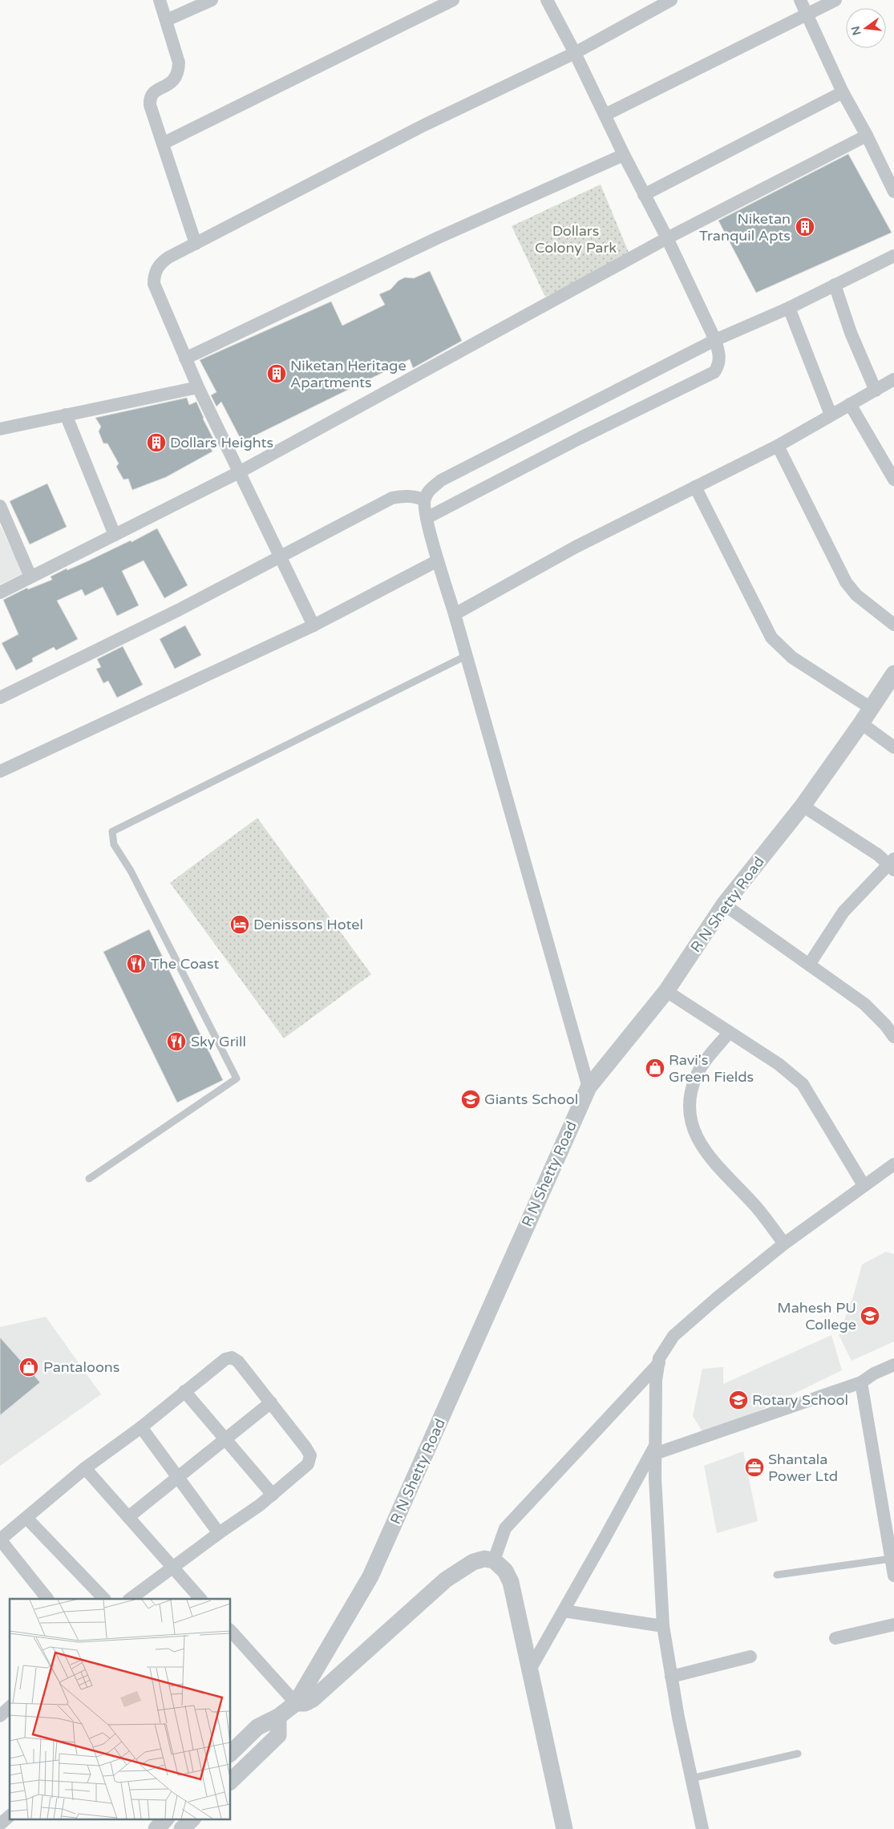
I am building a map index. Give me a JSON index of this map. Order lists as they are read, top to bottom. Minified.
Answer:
{"streets":{"street":["R N Shetty Road"]},"parks":["Dollars Colony Park"],"places":{"building":["Niketan Tranquil Apts","Niketan Heritage Apartments","Dollars Heights"],"hotel":["Denissons Hotel"],"restaurant":["The Coast","Sky Grill"],"shop":["Ravi's Green Fields","Pantaloons"],"school or university":["Giants School","Mahesh PU College","Rotary School"],"office":["Shantala Power Ltd"]},"north":"left"}
